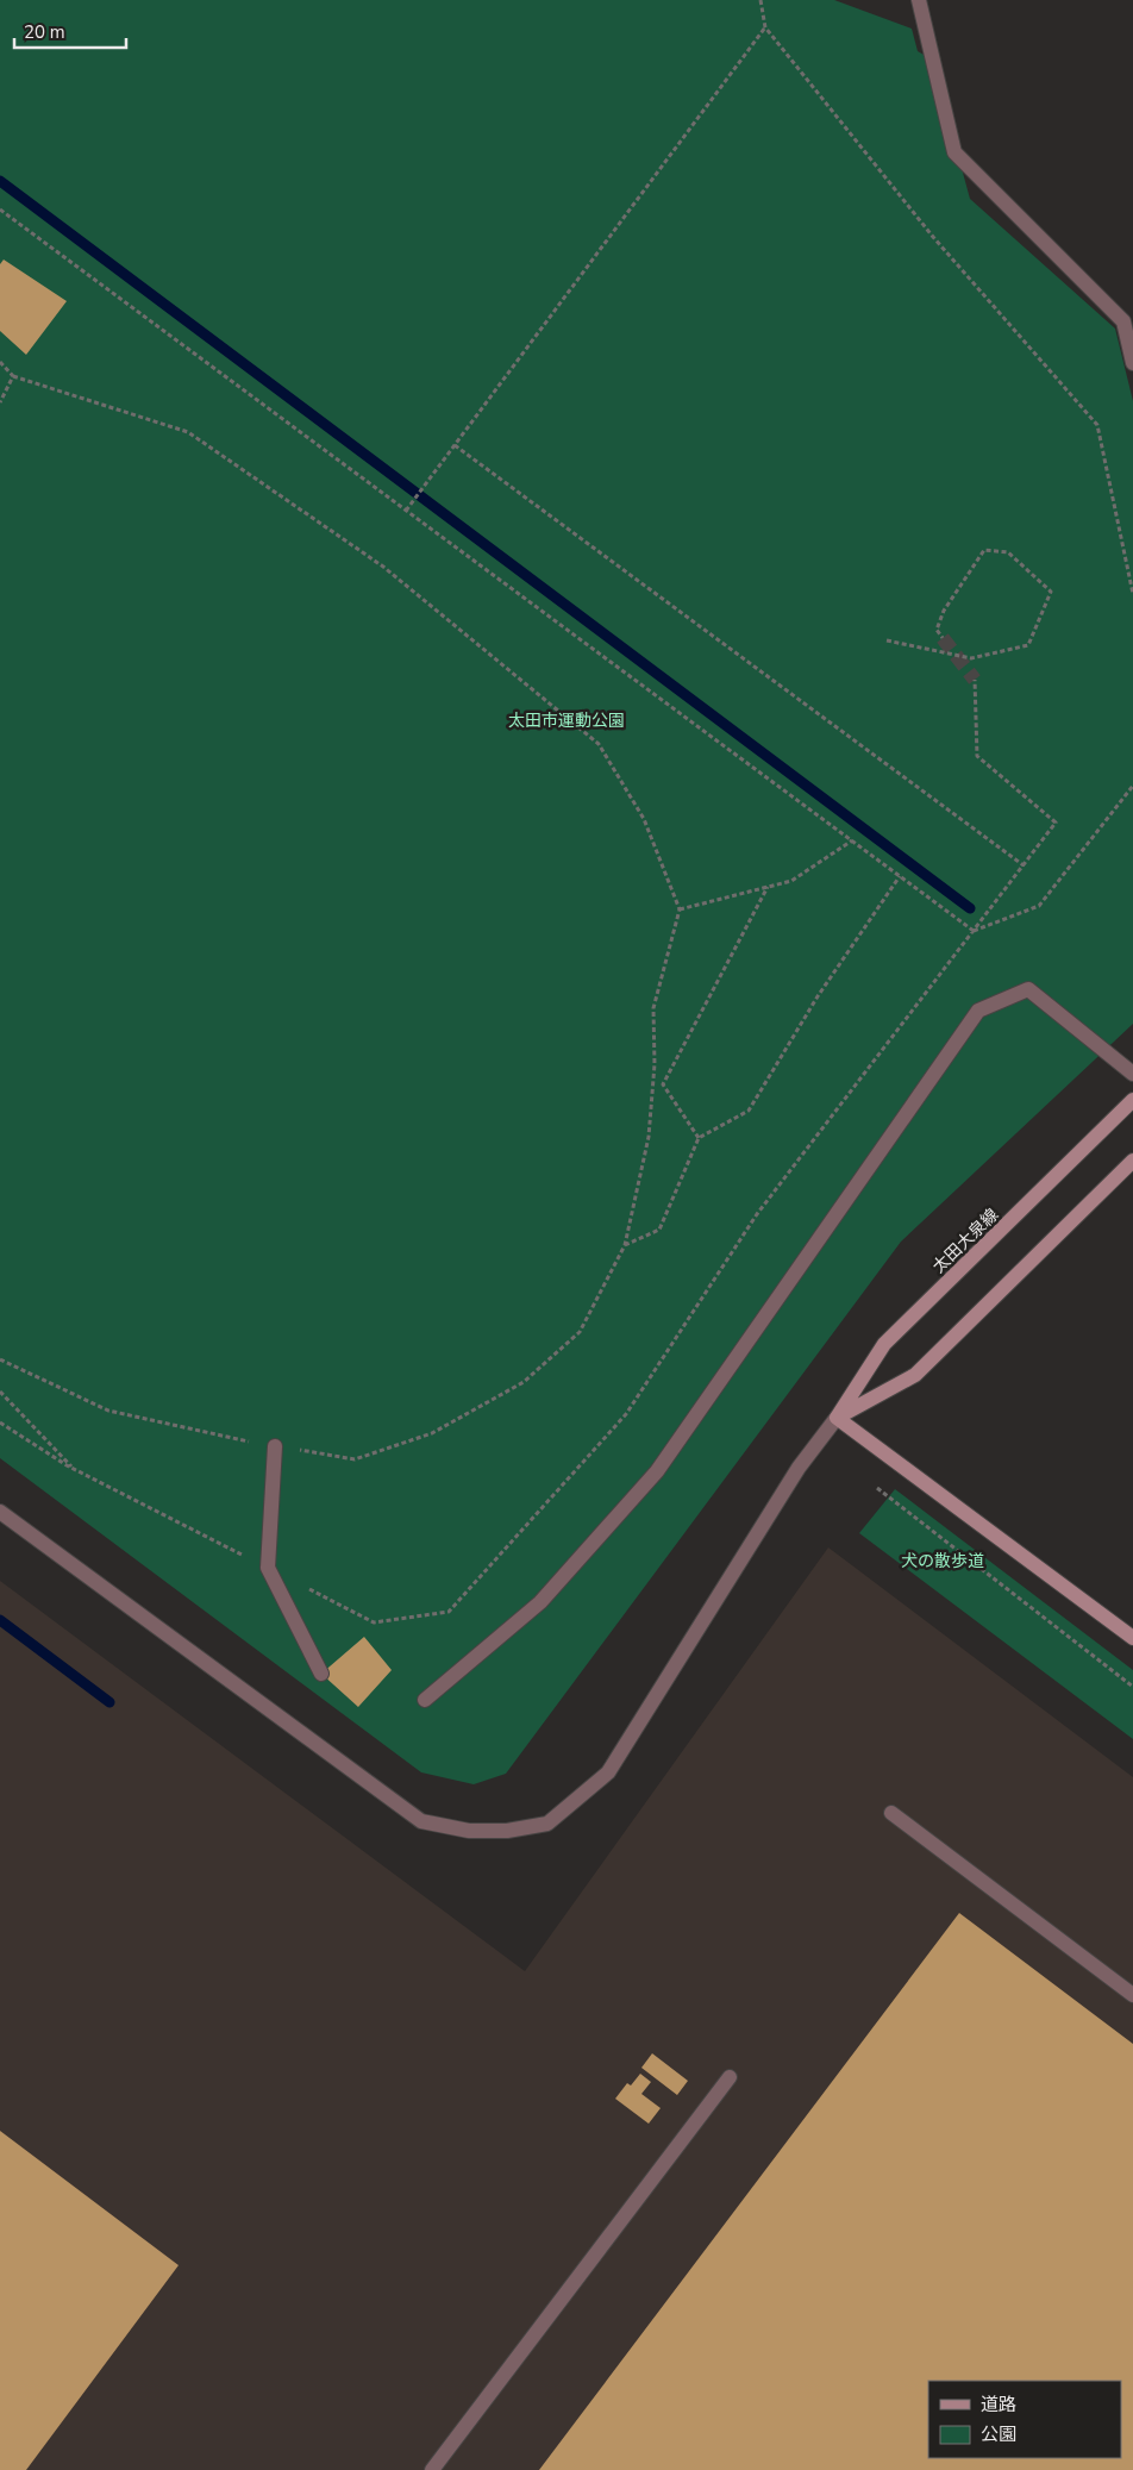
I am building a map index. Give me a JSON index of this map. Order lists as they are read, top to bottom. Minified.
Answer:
{"streets":{"main road":["太田大泉線"]},"parks":["太田市運動公園","犬の散歩道"],"legend":["道路","公園"],"scale_bar":"20 m"}
